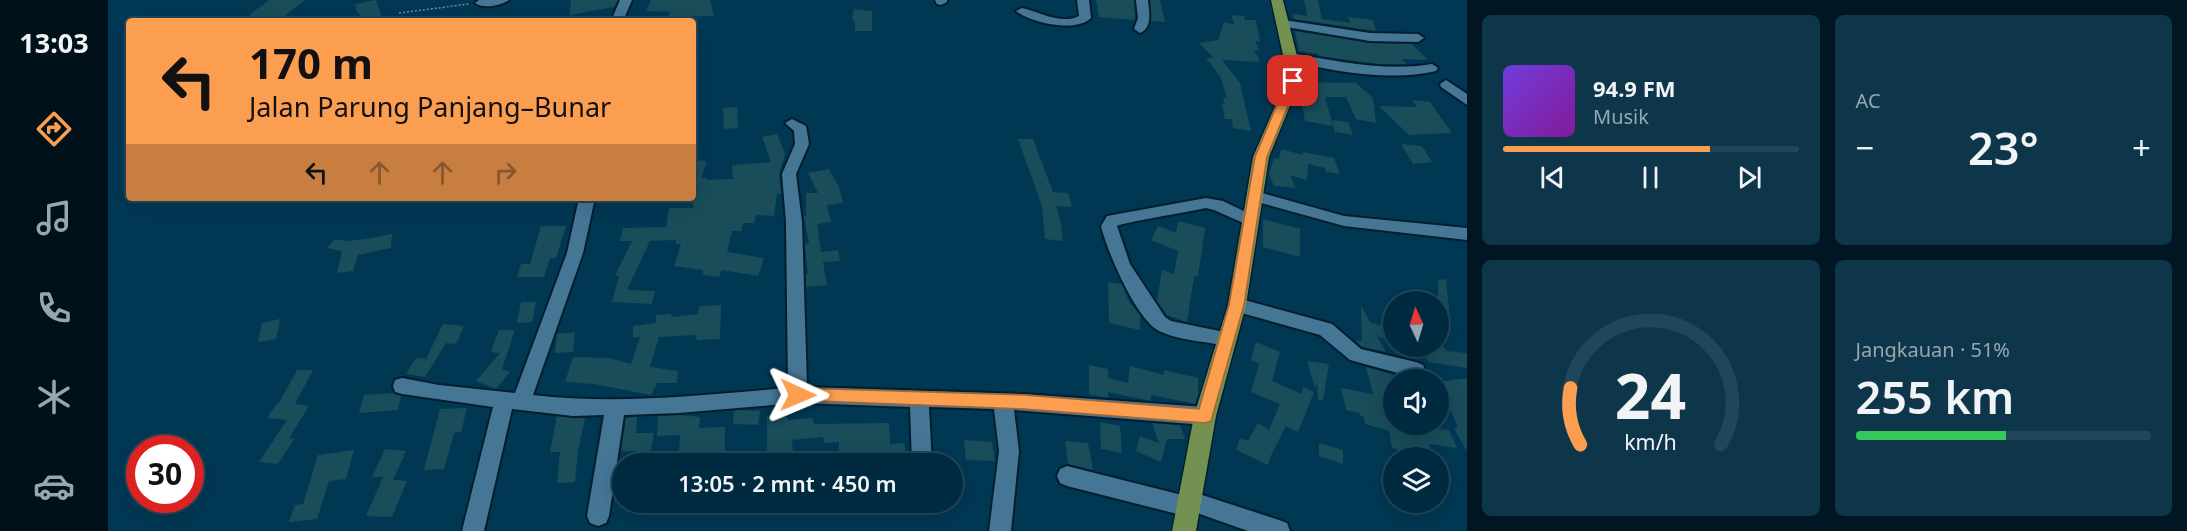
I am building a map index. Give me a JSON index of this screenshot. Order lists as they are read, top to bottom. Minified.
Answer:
{"north":"top","page":{"tabs":"13:03","tile":["AC",["Jangkauan · 51%","255 km"]],"turn":["170 m","Jalan Parung Panjang–Bunar"],"song":["94.9 FM","Musik"],"heat":["−","23°","+"],"limit":"30","trip":"13:05 · 2 mnt · 450 m","gauge":["24","km/h"]}}
